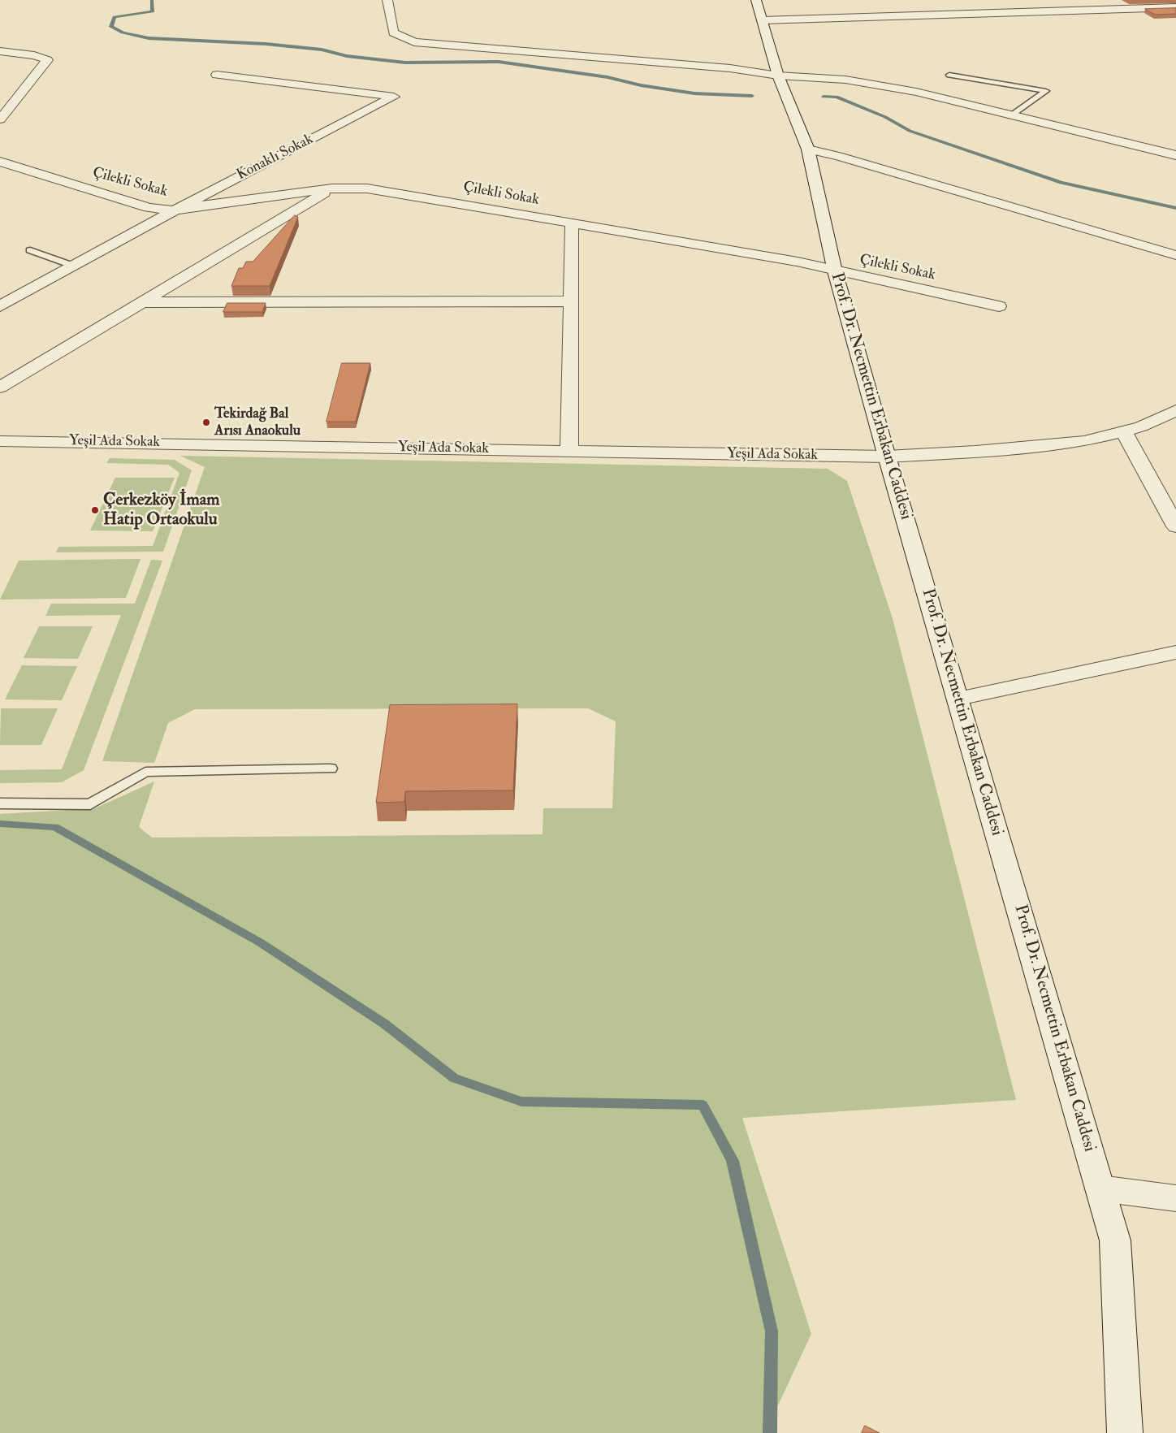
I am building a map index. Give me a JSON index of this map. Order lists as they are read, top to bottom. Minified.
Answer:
{"streets":{"street":["Konaklı Sokak","Çilekli Sokak","Prof. Dr. Necmettin Erbakan Caddesi","Yeşil Ada Sokak"]},"crossings":[["Konaklı Sokak","Çilekli Sokak"],["Çilekli Sokak","Prof. Dr. Necmettin Erbakan Caddesi"],["Prof. Dr. Necmettin Erbakan Caddesi","Yeşil Ada Sokak"]],"places":["Tekirdağ Bal Arısı Anaokulu","Çerkezköy İmam Hatip Ortaokulu"]}
